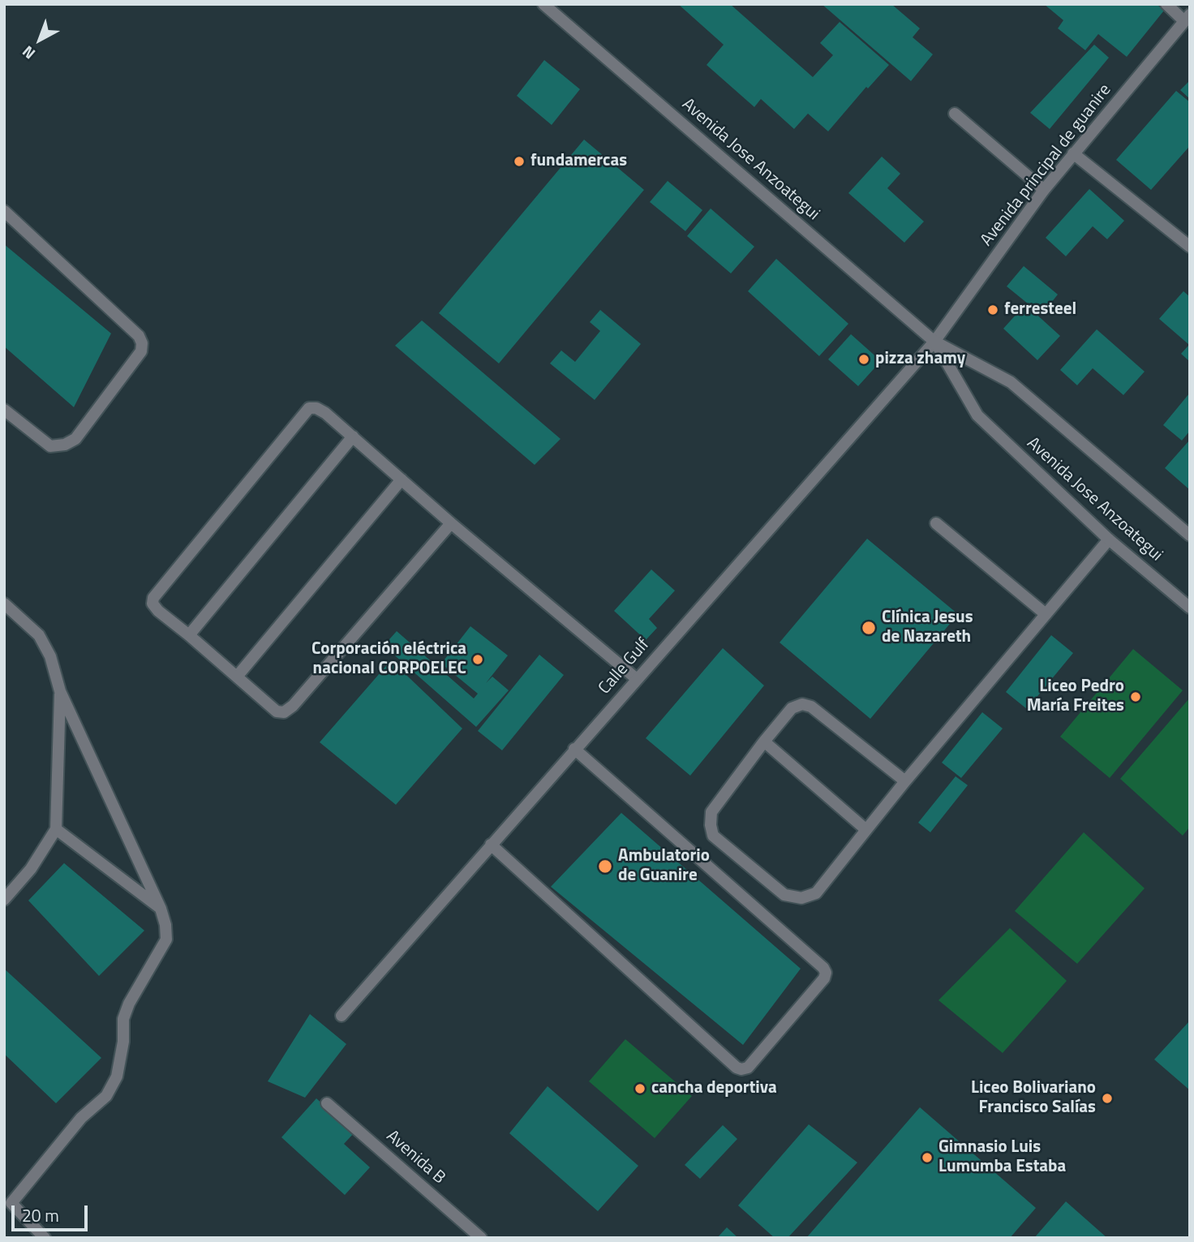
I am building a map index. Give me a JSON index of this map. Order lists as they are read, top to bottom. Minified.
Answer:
{"streets":{"street":["Avenida Jose Anzoategui","Avenida principal de guanire","Calle Gulf","Avenida B"]},"crossings":[["Avenida Jose Anzoategui","Avenida principal de guanire"],["Avenida Jose Anzoategui","Calle Gulf"],["Avenida principal de guanire","Calle Gulf"]],"places":["fundamercas","ferresteel","pizza zhamy","Clínica Jesus de Nazareth","Corporación eléctrica nacional CORPOELEC","Liceo Pedro María Freites","Ambulatorio de Guanire","cancha deportiva","Liceo Bolivariano Francisco Salías","Gimnasio Luis Lumumba Estaba"],"scale_bar":"20 m","north":"bottom left"}
